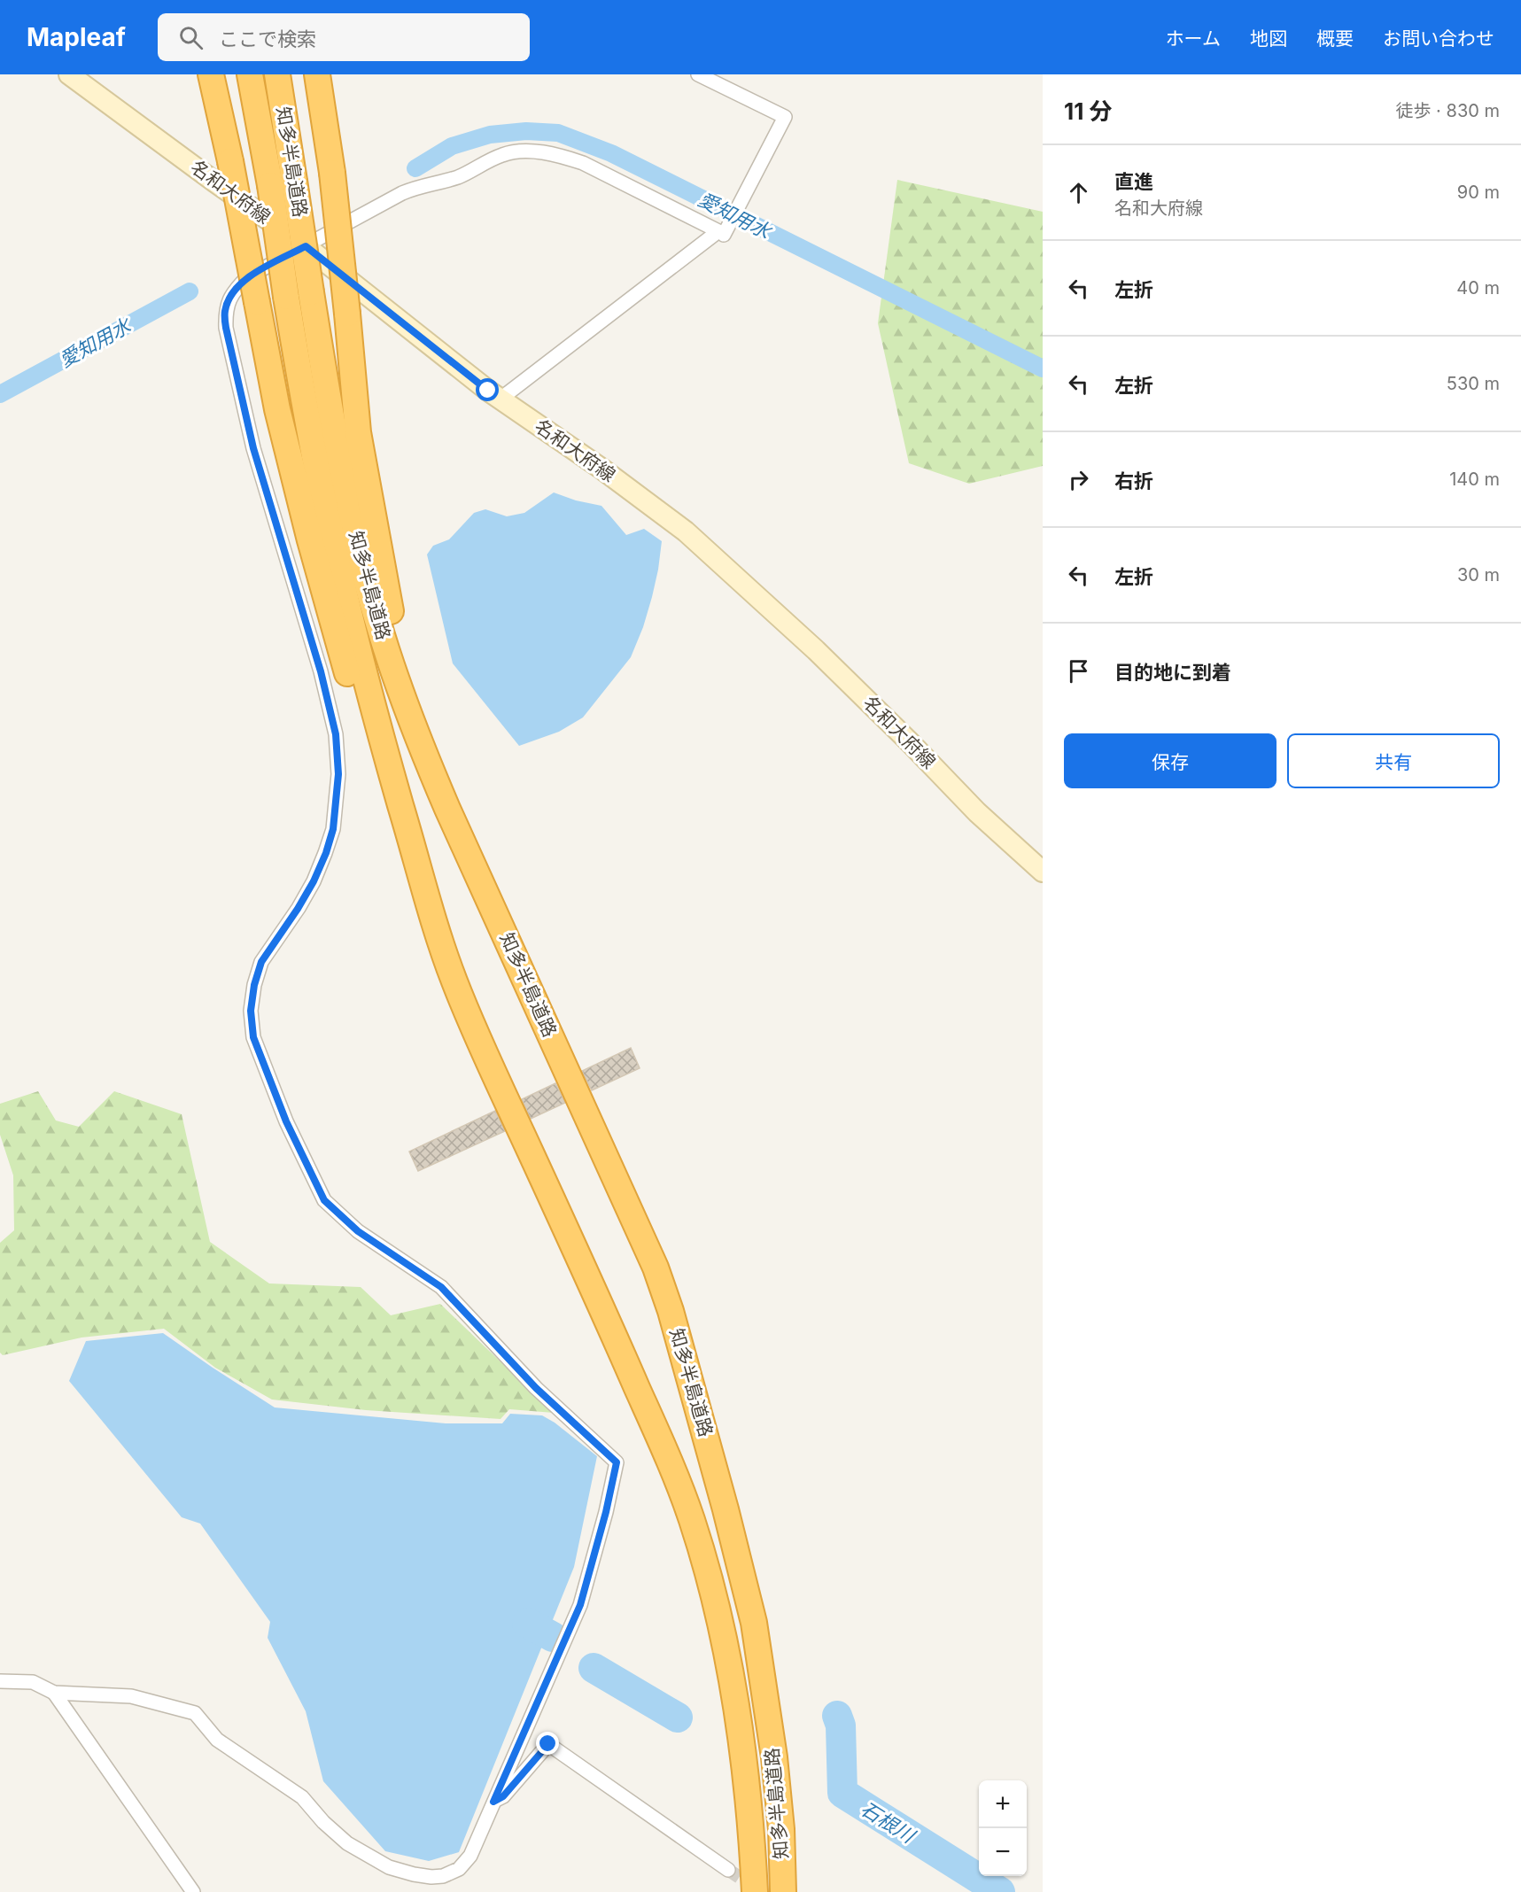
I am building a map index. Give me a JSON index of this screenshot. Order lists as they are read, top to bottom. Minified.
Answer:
{"streets":{"highway":["知多半島道路"],"main road":["名和大府線"]},"water":["愛知用水","石根川"],"page":{"header":"Mapleaf","search":"ここで検索","nav":["ホーム","地図","概要","お問い合わせ"],"heading":["11 分","徒歩 · 830 m"],"list":[["直進","名和大府線","90 m"],["左折","40 m"],["左折","530 m"],["右折","140 m"],["左折","30 m"],"目的地に到着"],"buttons":["保存","共有"],"map_buttons":["+","−"]}}
